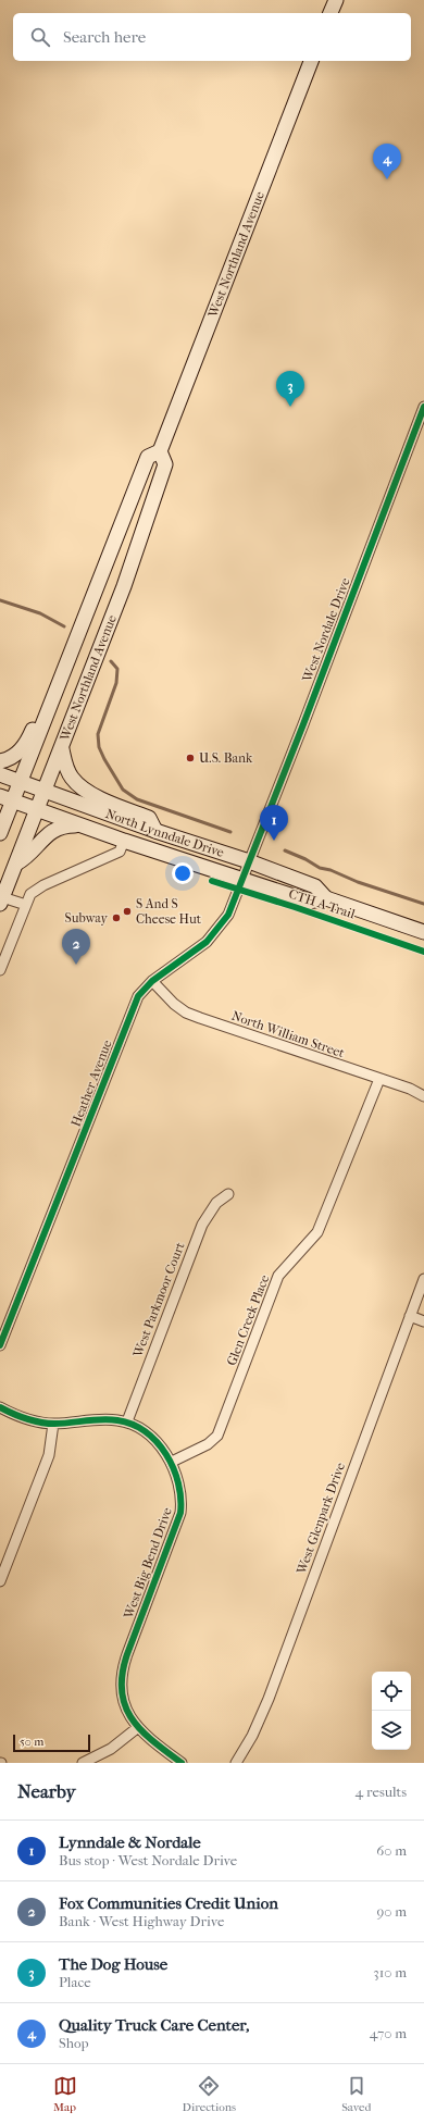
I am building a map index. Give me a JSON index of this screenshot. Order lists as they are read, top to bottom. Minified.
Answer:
{"streets":{"main road":["West Northland Avenue","North Lynndale Drive"],"street":["West Nordale Drive","North William Street","Heather Avenue","West Parkmoor Court","Glen Creek Place","West Glenpark Drive","West Big Bend Drive"],"cycle path":["CTH A Trail"]},"crossings":[["West Northland Avenue","North Lynndale Drive"],["West Nordale Drive","North Lynndale Drive"],["West Nordale Drive","Heather Avenue"],["North Lynndale Drive","Heather Avenue"],["North William Street","Heather Avenue"],["North William Street","Glen Creek Place"],["West Parkmoor Court","West Big Bend Drive"],["Glen Creek Place","West Big Bend Drive"]],"places":["U.S. Bank","S And S Cheese Hut","Subway"],"scale_bar":"50 m","page":{"search":"Search here","pins":["4","3","1","2"],"scale":"50 m","heading":["Nearby","4 results"],"list":[{"mark":"1","name":"Lynndale & Nordale","note":"Bus stop · West Nordale Drive","value":"60 m"},{"mark":"2","name":"Fox Communities Credit Union","note":"Bank · West Highway Drive","value":"90 m"},{"mark":"3","name":"The Dog House","note":"Place","value":"310 m"},{"mark":"4","name":"Quality Truck Care Center,","note":"Shop","value":"470 m"}],"nav":["Map","Directions","Saved"]}}
